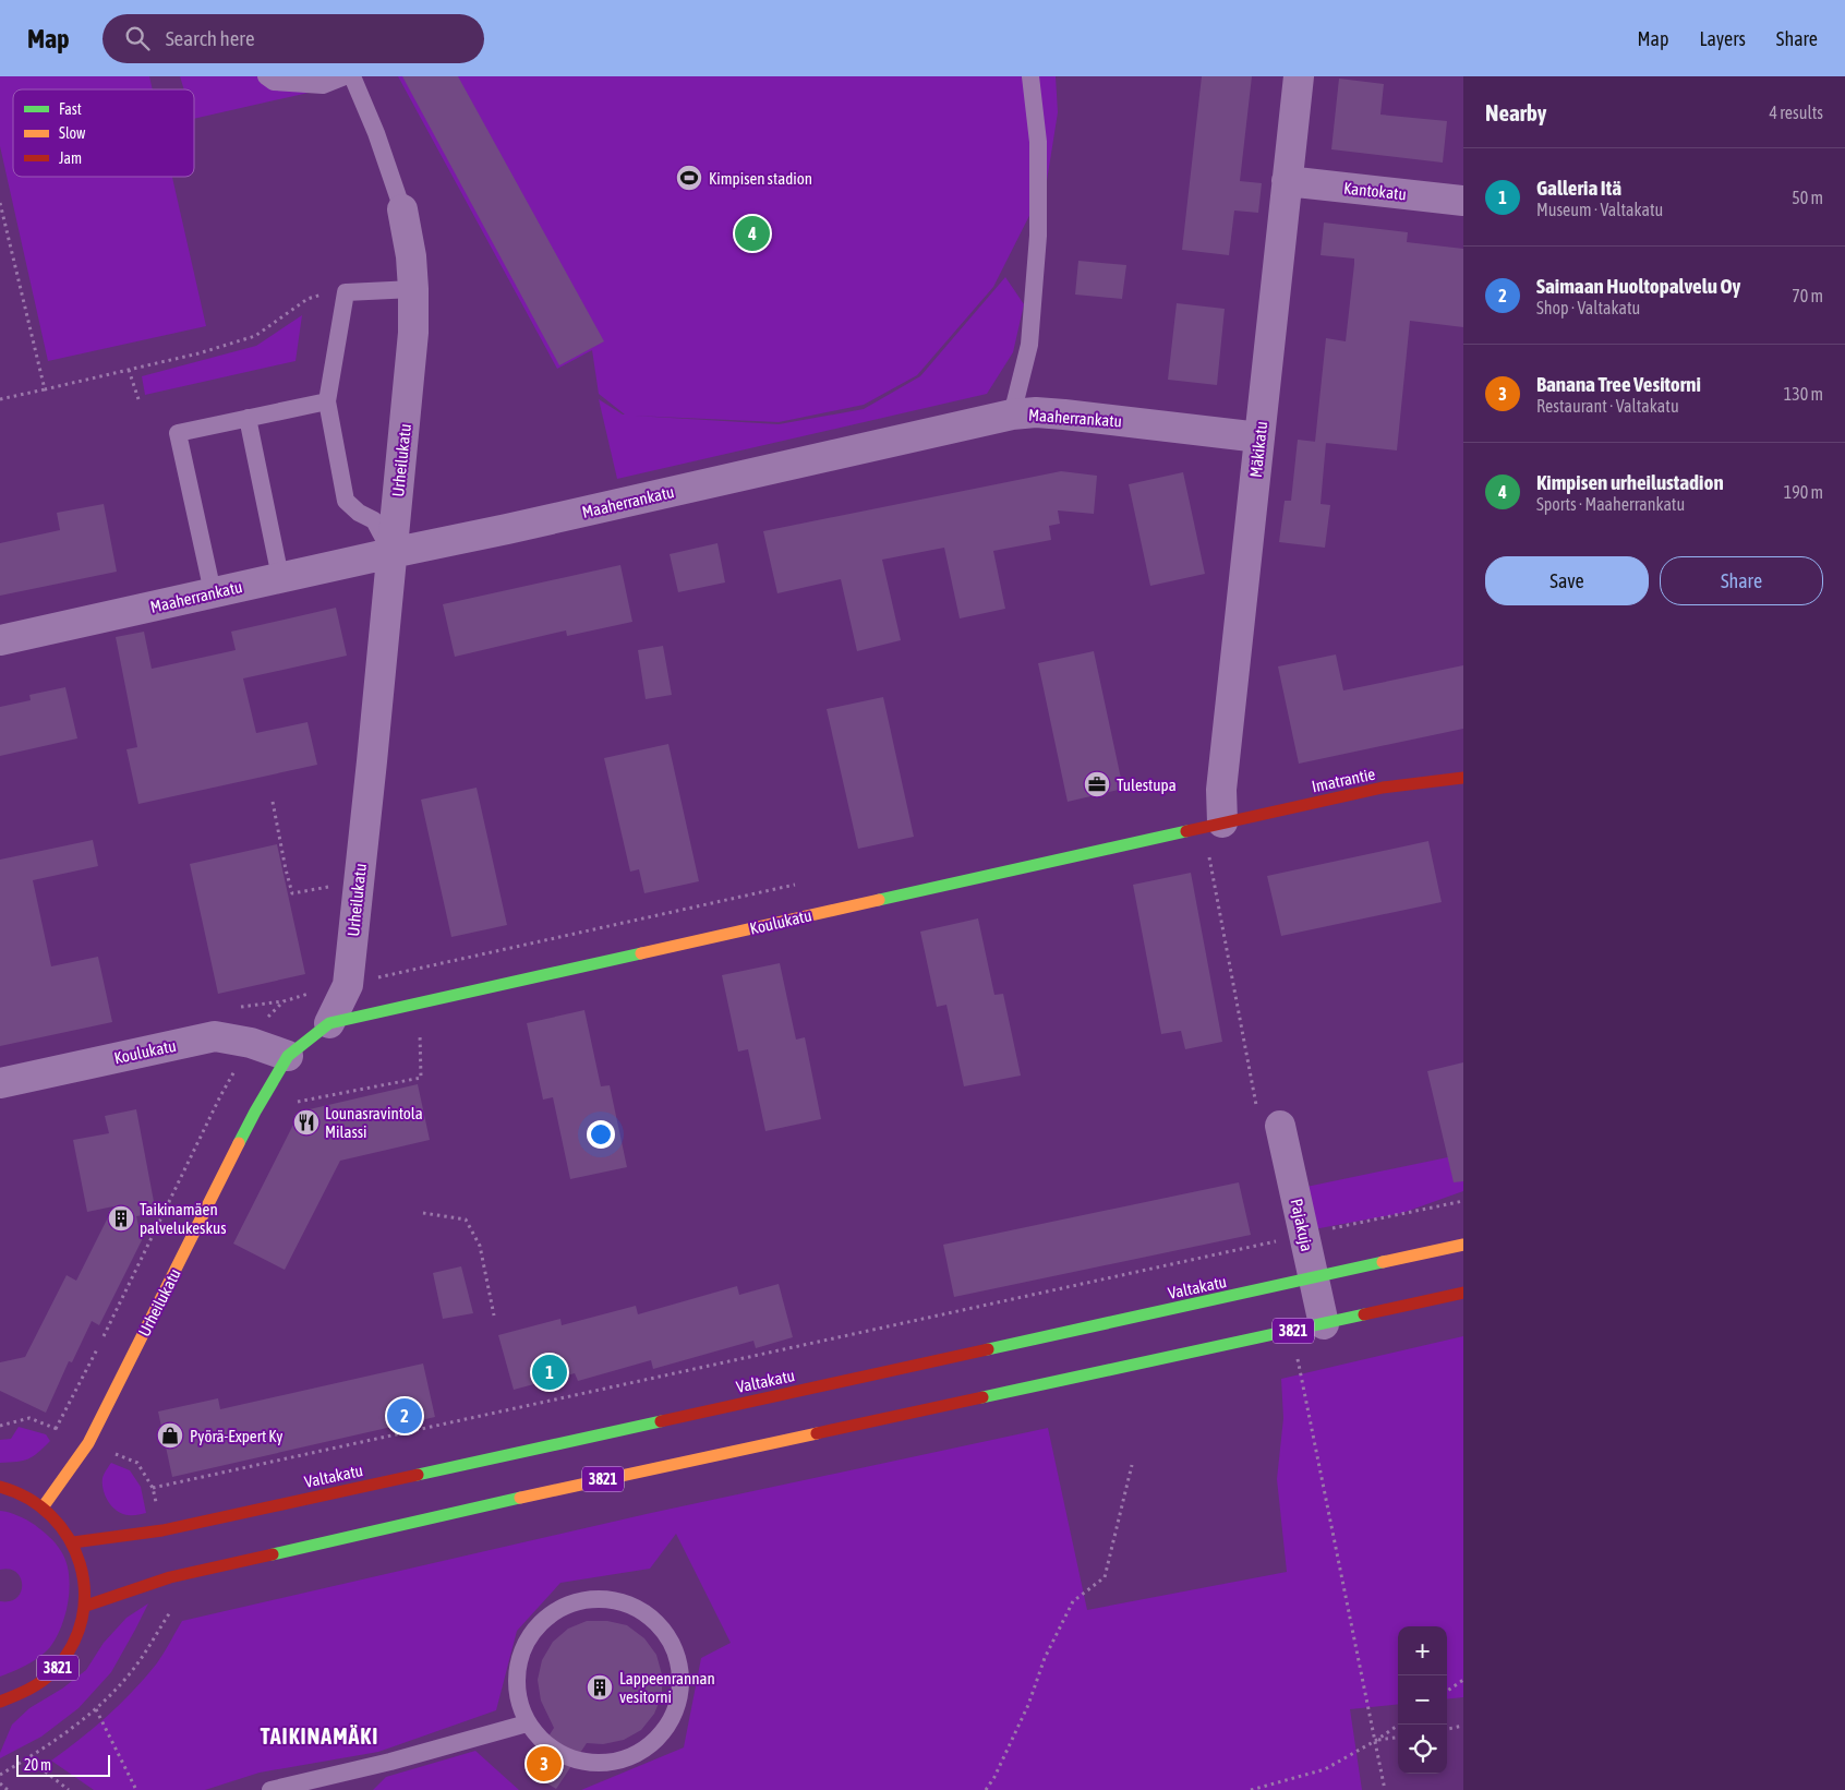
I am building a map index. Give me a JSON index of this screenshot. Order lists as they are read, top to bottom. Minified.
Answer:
{"streets":{"main road":["Urheilukatu","Imatrantie","Koulukatu","Valtakatu","3821"],"street":["Kantokatu","Maaherrankatu","Mäkikatu","Pajakuja"]},"crossings":[["Kantokatu","Mäkikatu"],["Maaherrankatu","Mäkikatu"],["Maaherrankatu","Urheilukatu"],["Mäkikatu","Imatrantie"],["Mäkikatu","Koulukatu"],["Urheilukatu","Koulukatu"],["Urheilukatu","3821"],["Imatrantie","Koulukatu"],["Pajakuja","Valtakatu"],["Pajakuja","3821"],["Valtakatu","3821"]],"districts":["TAIKINAMÄKI"],"places":{"sports":["Kimpisen stadion"],"office":["Tulestupa"],"restaurant":["Lounasravintola Milassi"],"building":["Taikinamäen palvelukeskus","Lappeenrannan vesitorni"],"shop":["Pyörä-Expert Ky"]},"legend":["Fast","Slow","Jam"],"scale_bar":"20 m","page":{"header":"Map","search":"Search here","nav":["Map","Layers","Share"],"heading":["Nearby","4 results"],"list":[{"mark":"1","name":"Galleria Itä","note":"Museum · Valtakatu","value":"50 m"},{"mark":"2","name":"Saimaan Huoltopalvelu Oy","note":"Shop · Valtakatu","value":"70 m"},{"mark":"3","name":"Banana Tree Vesitorni","note":"Restaurant · Valtakatu","value":"130 m"},{"mark":"4","name":"Kimpisen urheilustadion","note":"Sports · Maaherrankatu","value":"190 m"}],"pins":["4","1","2","3"],"buttons":["Save","Share"],"map_buttons":["+","−"],"scale":"20 m"}}
